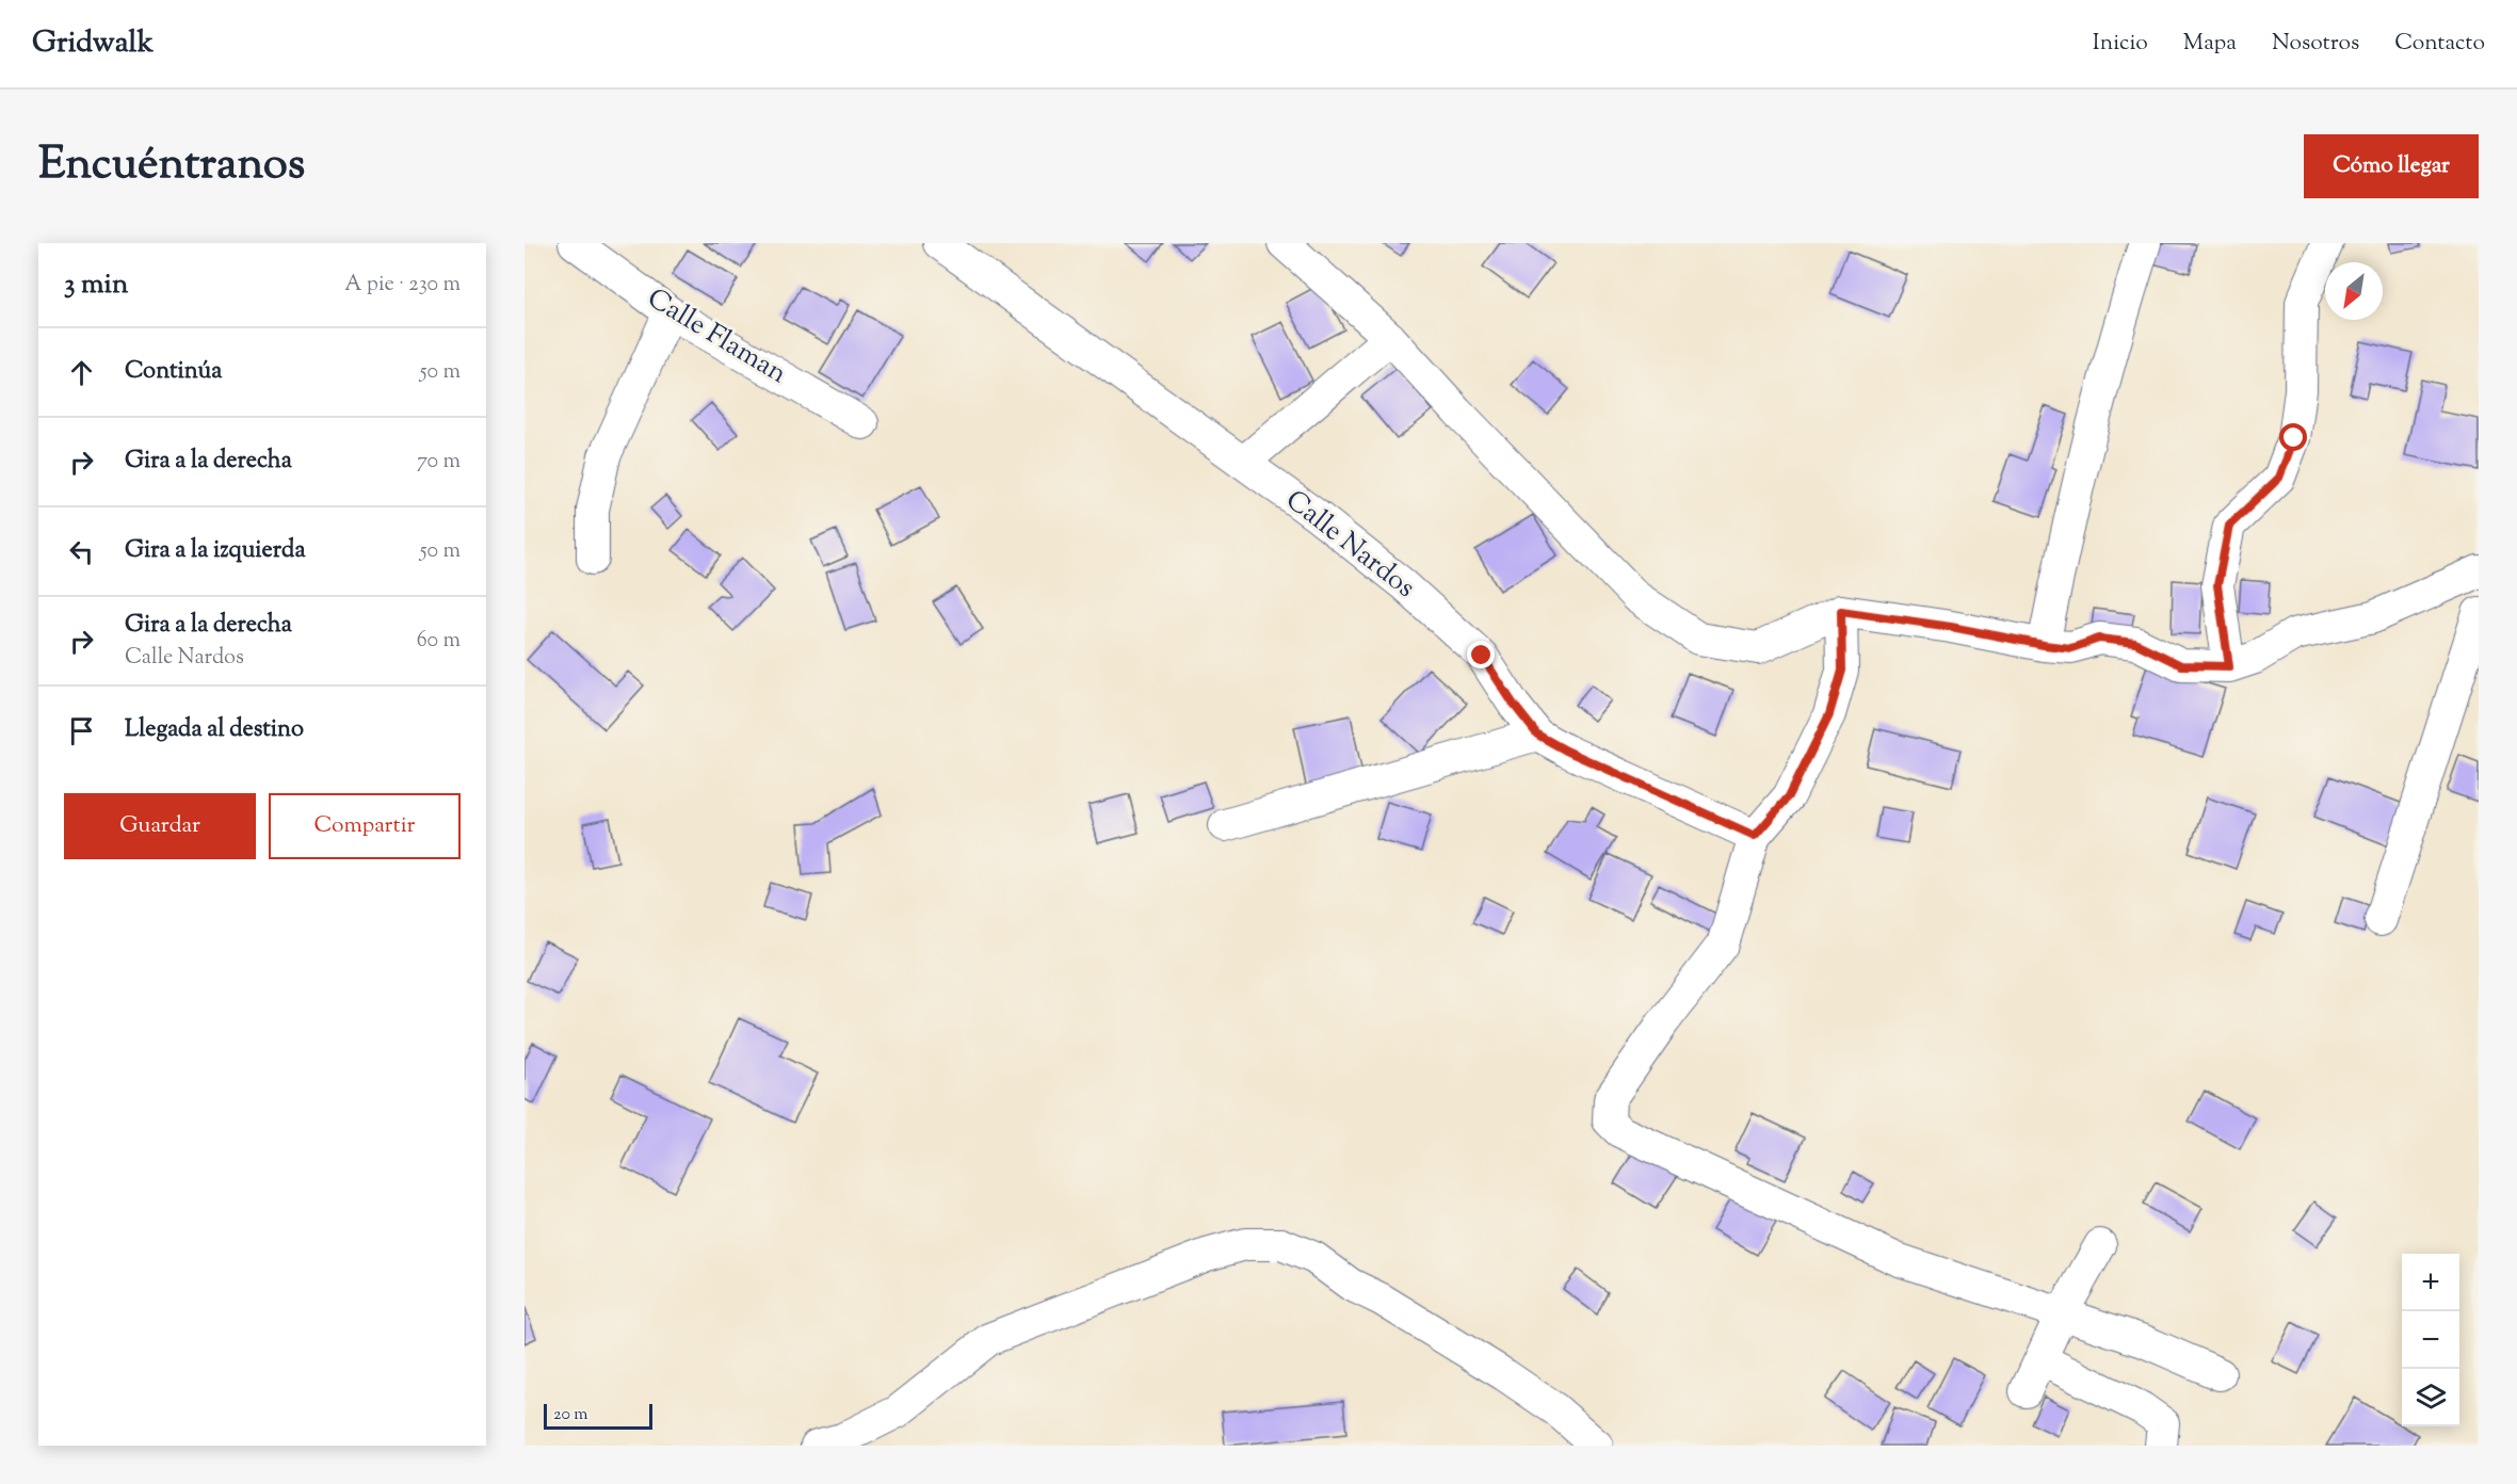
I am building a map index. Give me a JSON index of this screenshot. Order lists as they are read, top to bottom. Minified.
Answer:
{"streets":{"street":["Calle Flaman","Calle Nardos"]},"scale_bar":"20 m","north":"bottom left","page":{"header":"Gridwalk","nav":["Inicio","Mapa","Nosotros","Contacto"],"title":"Encuéntranos","buttons":["Cómo llegar",["Guardar","Compartir"]],"heading":["3 min","A pie · 230 m"],"list":[["Continúa","50 m"],["Gira a la derecha","70 m"],["Gira a la izquierda","50 m"],["Gira a la derecha","Calle Nardos","60 m"],"Llegada al destino"],"map_buttons":["+","−"],"scale":"20 m"}}
